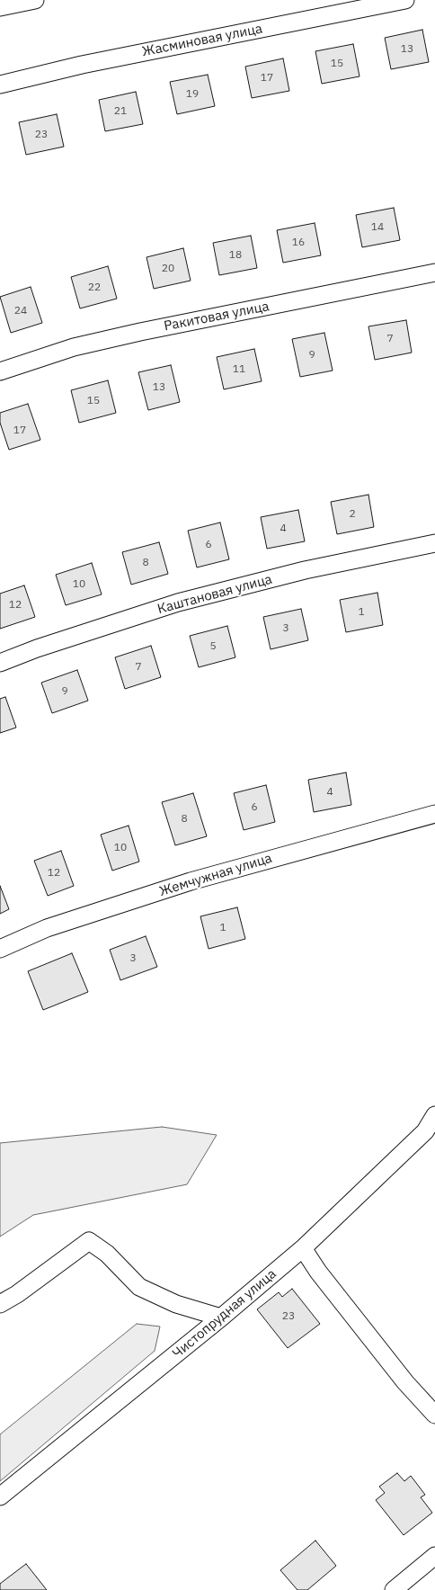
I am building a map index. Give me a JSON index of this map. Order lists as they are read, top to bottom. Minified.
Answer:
{"streets":{"street":["Жасминовая улица","Ракитовая улица","Каштановая улица","Жемчужная улица","Чистопрудная улица"]},"house_numbers":["13","15","17","19","21","23","14","16","18","20","22","24","7","9","11","13","15","17","2","4","6","8","10","12","1","3","5","7","9","4","6","8","10","12","1","3","23"]}
